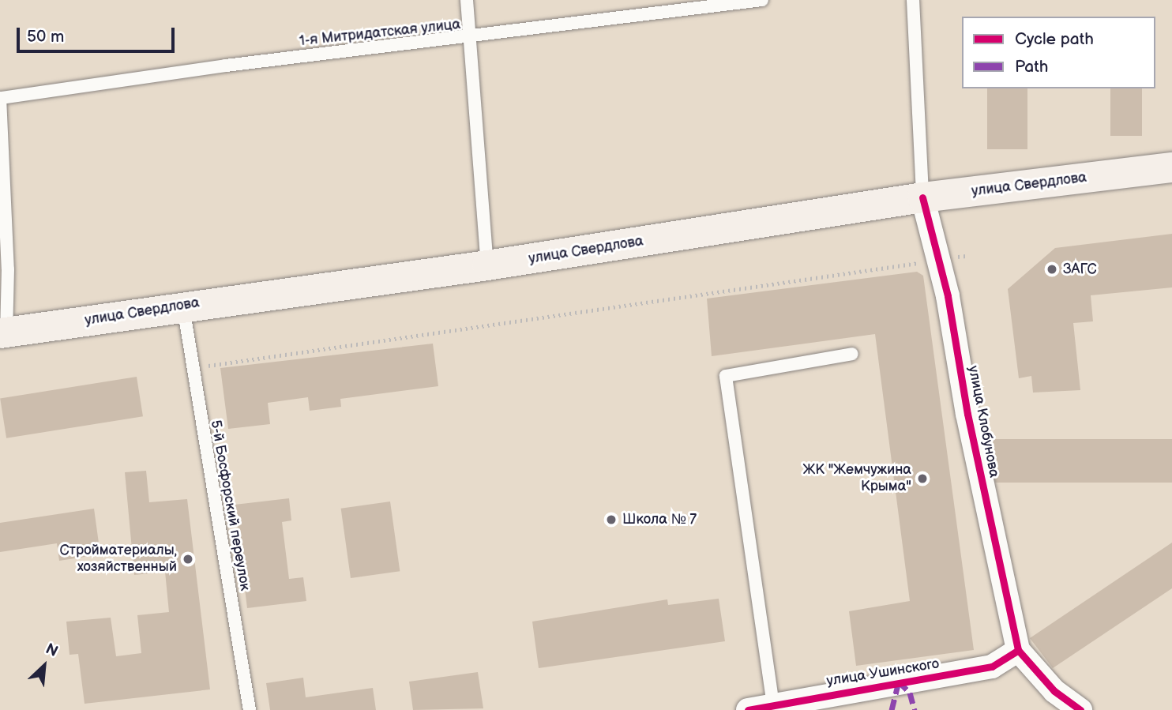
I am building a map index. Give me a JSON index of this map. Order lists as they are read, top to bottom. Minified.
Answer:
{"streets":{"main road":["улица Свердлова"],"street":["улица Клобунова","улица Ушинского"],"lane":["1-я Митридатская улица","5-й Босфорский переулок"]},"crossings":[["улица Свердлова","улица Клобунова"],["улица Свердлова","5-й Босфорский переулок"],["улица Клобунова","улица Ушинского"]],"places":["ЗАГС","ЖК \"Жемчужина Крыма\"","Школа № 7","Стройматериалы, хозяйственный"],"legend":["Cycle path","Path"],"scale_bar":"50 m","north":"top right"}
